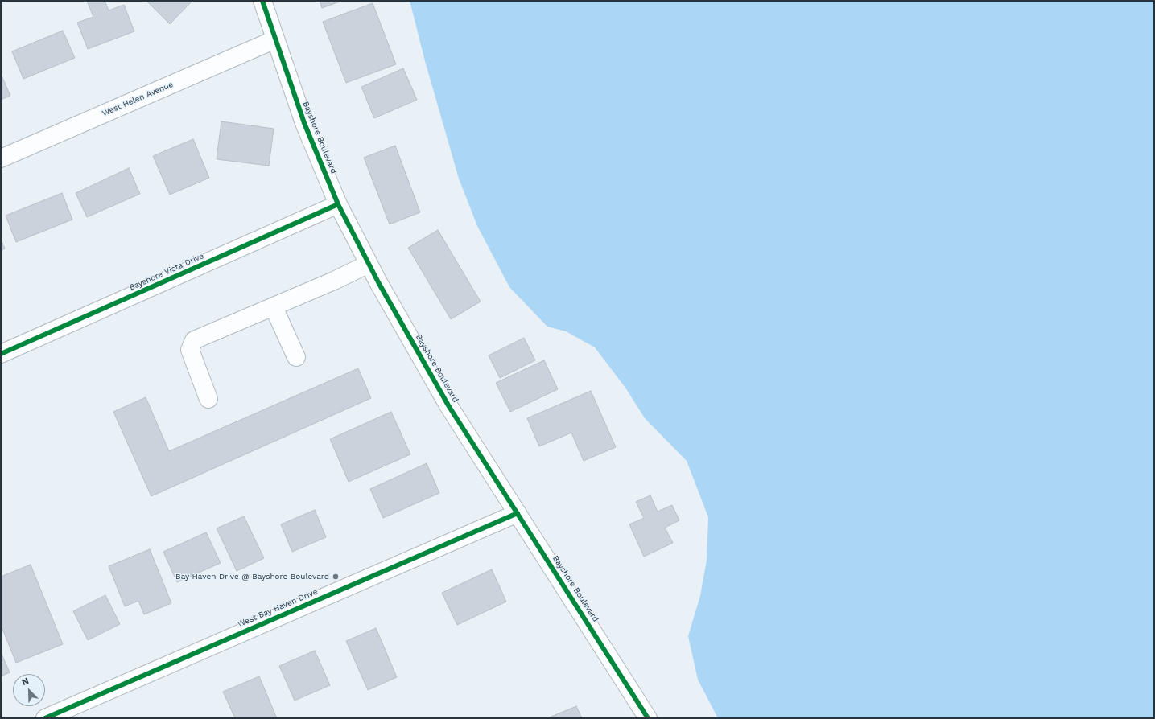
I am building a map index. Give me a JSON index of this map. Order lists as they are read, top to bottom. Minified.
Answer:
{"streets":{"street":["West Helen Avenue","Bayshore Boulevard","Bayshore Vista Drive","West Bay Haven Drive"]},"crossings":[["West Helen Avenue","Bayshore Boulevard"],["Bayshore Boulevard","Bayshore Vista Drive"],["Bayshore Boulevard","West Bay Haven Drive"]],"places":["Bay Haven Drive @ Bayshore Boulevard"],"north":"top left"}
